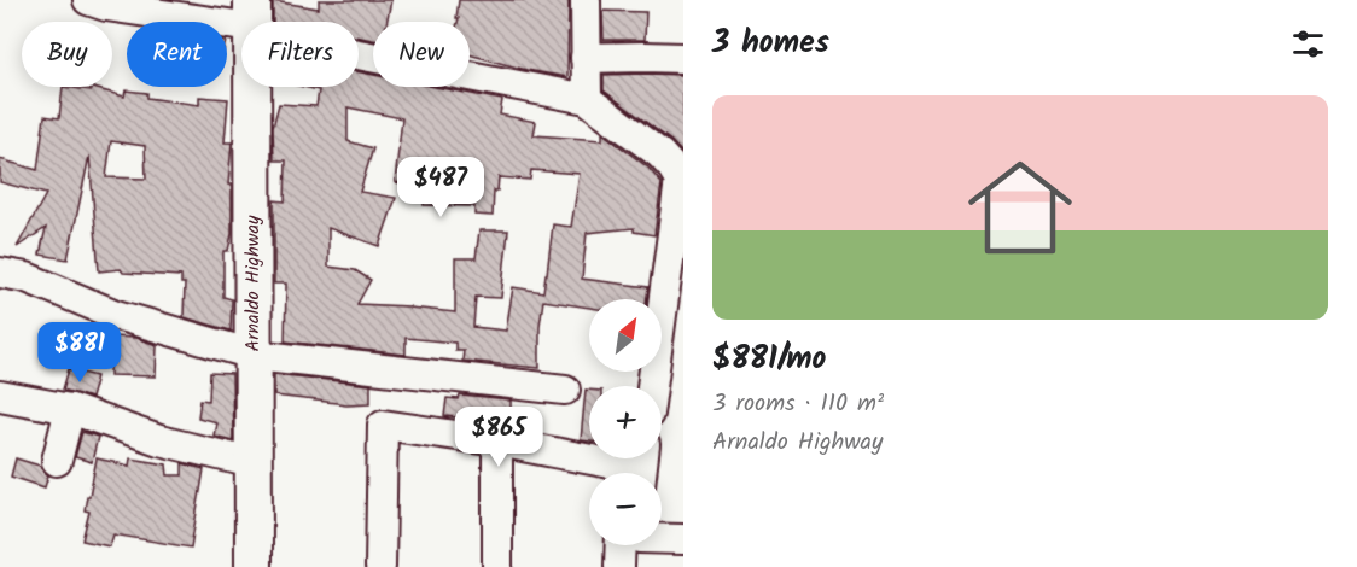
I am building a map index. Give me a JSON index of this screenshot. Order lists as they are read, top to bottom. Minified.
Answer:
{"streets":{"main road":["Arnaldo Highway"]},"north":"top right","page":{"heading":"3 homes","chip":["Buy","Rent","Filters","New"],"list":[{"name":"$881/mo","note":"3 rooms · 110 m² · Arnaldo Highway"}],"price":["$487","$881","$865"],"map_buttons":["+","−"]}}
